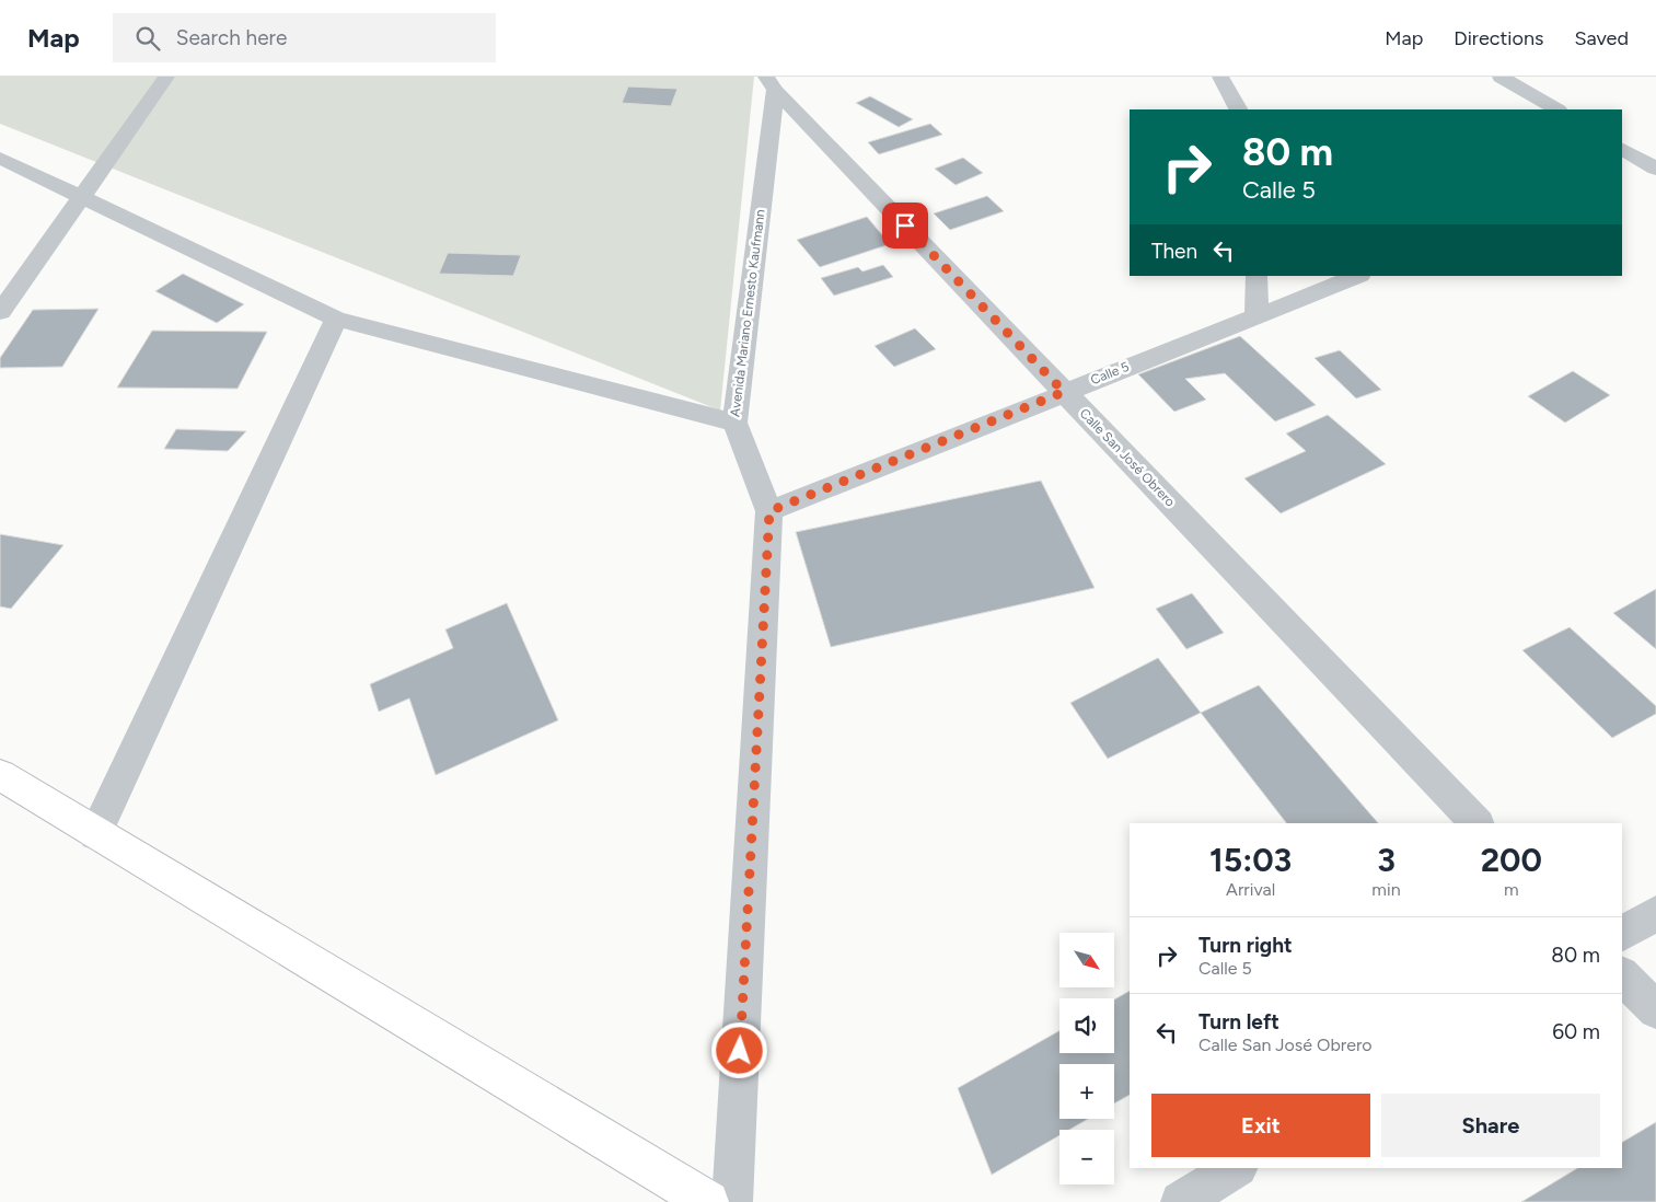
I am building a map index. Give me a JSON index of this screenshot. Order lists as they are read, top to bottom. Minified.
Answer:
{"streets":{"street":["Avenida Mariano Ernesto Kaufmann","Calle 5","Calle San José Obrero"]},"crossings":[["Avenida Mariano Ernesto Kaufmann","Calle 5"],["Avenida Mariano Ernesto Kaufmann","Calle San José Obrero"],["Calle 5","Calle San José Obrero"]],"north":"bottom right","page":{"header":"Map","search":"Search here","nav":["Map","Directions","Saved"],"turn":["80 m","Calle 5"],"then":"Then","eta":["15:03","Arrival","3","min","200","m"],"list":[{"name":"Turn right","note":"Calle 5","value":"80 m"},{"name":"Turn left","note":"Calle San José Obrero","value":"60 m"}],"map_buttons":["+","−"],"buttons":["Exit","Share"]}}
